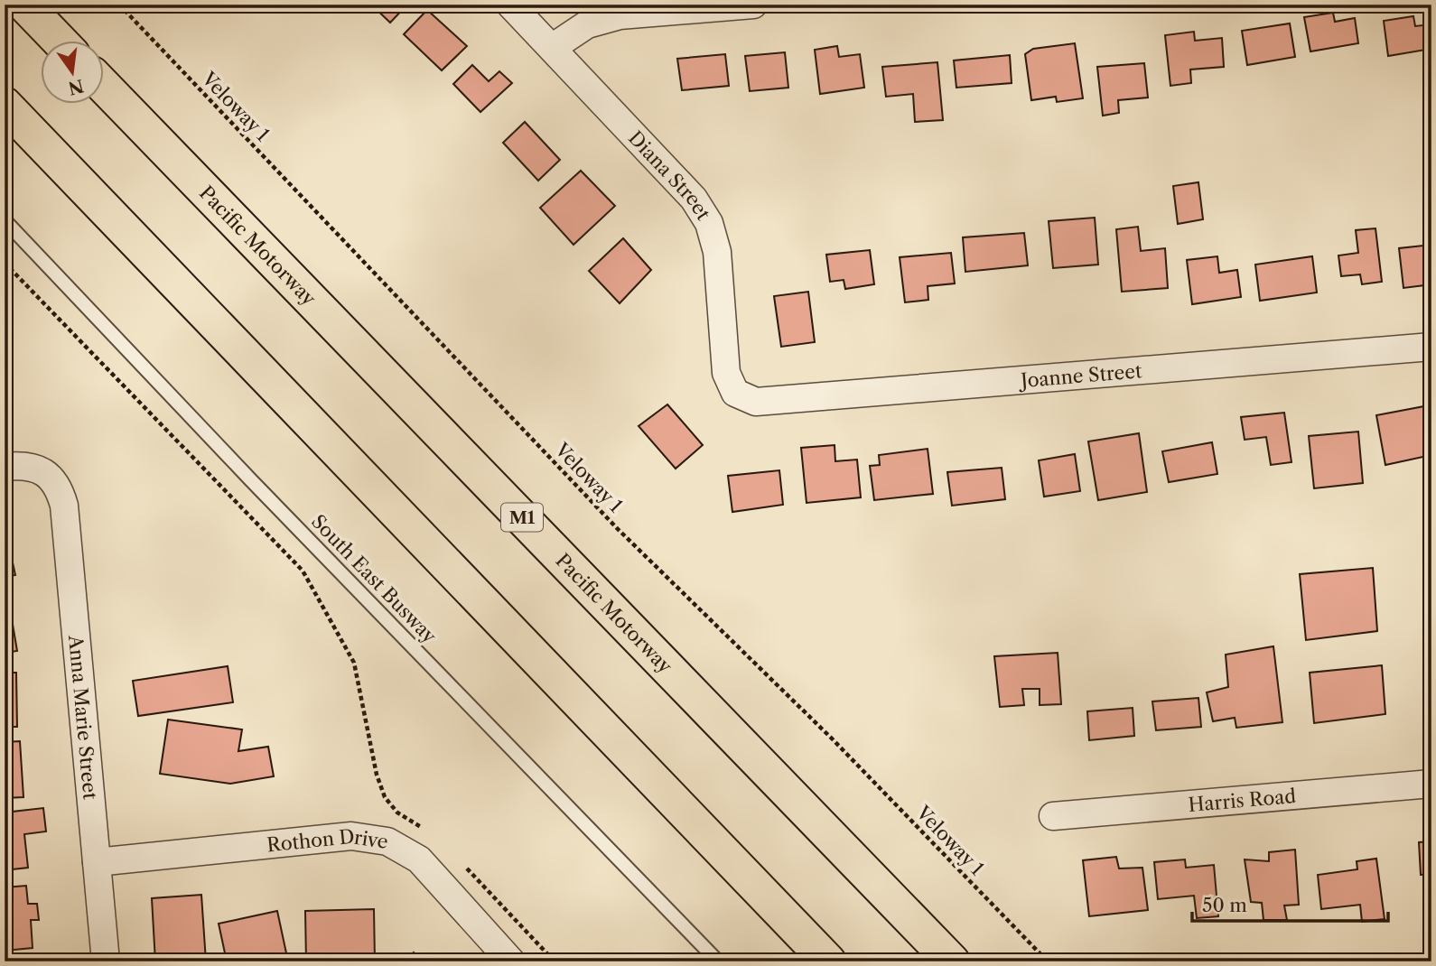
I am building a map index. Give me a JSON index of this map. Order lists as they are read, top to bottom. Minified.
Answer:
{"streets":{"highway":["Pacific Motorway","M1"],"street":["Diana Street","Joanne Street","Anna Marie Street","Harris Road","Rothon Drive"],"lane":["South East Busway"],"path":["Veloway 1"]},"crossings":[["Diana Street","Joanne Street"],["Anna Marie Street","Rothon Drive"]],"scale_bar":"50 m","north":"bottom"}
